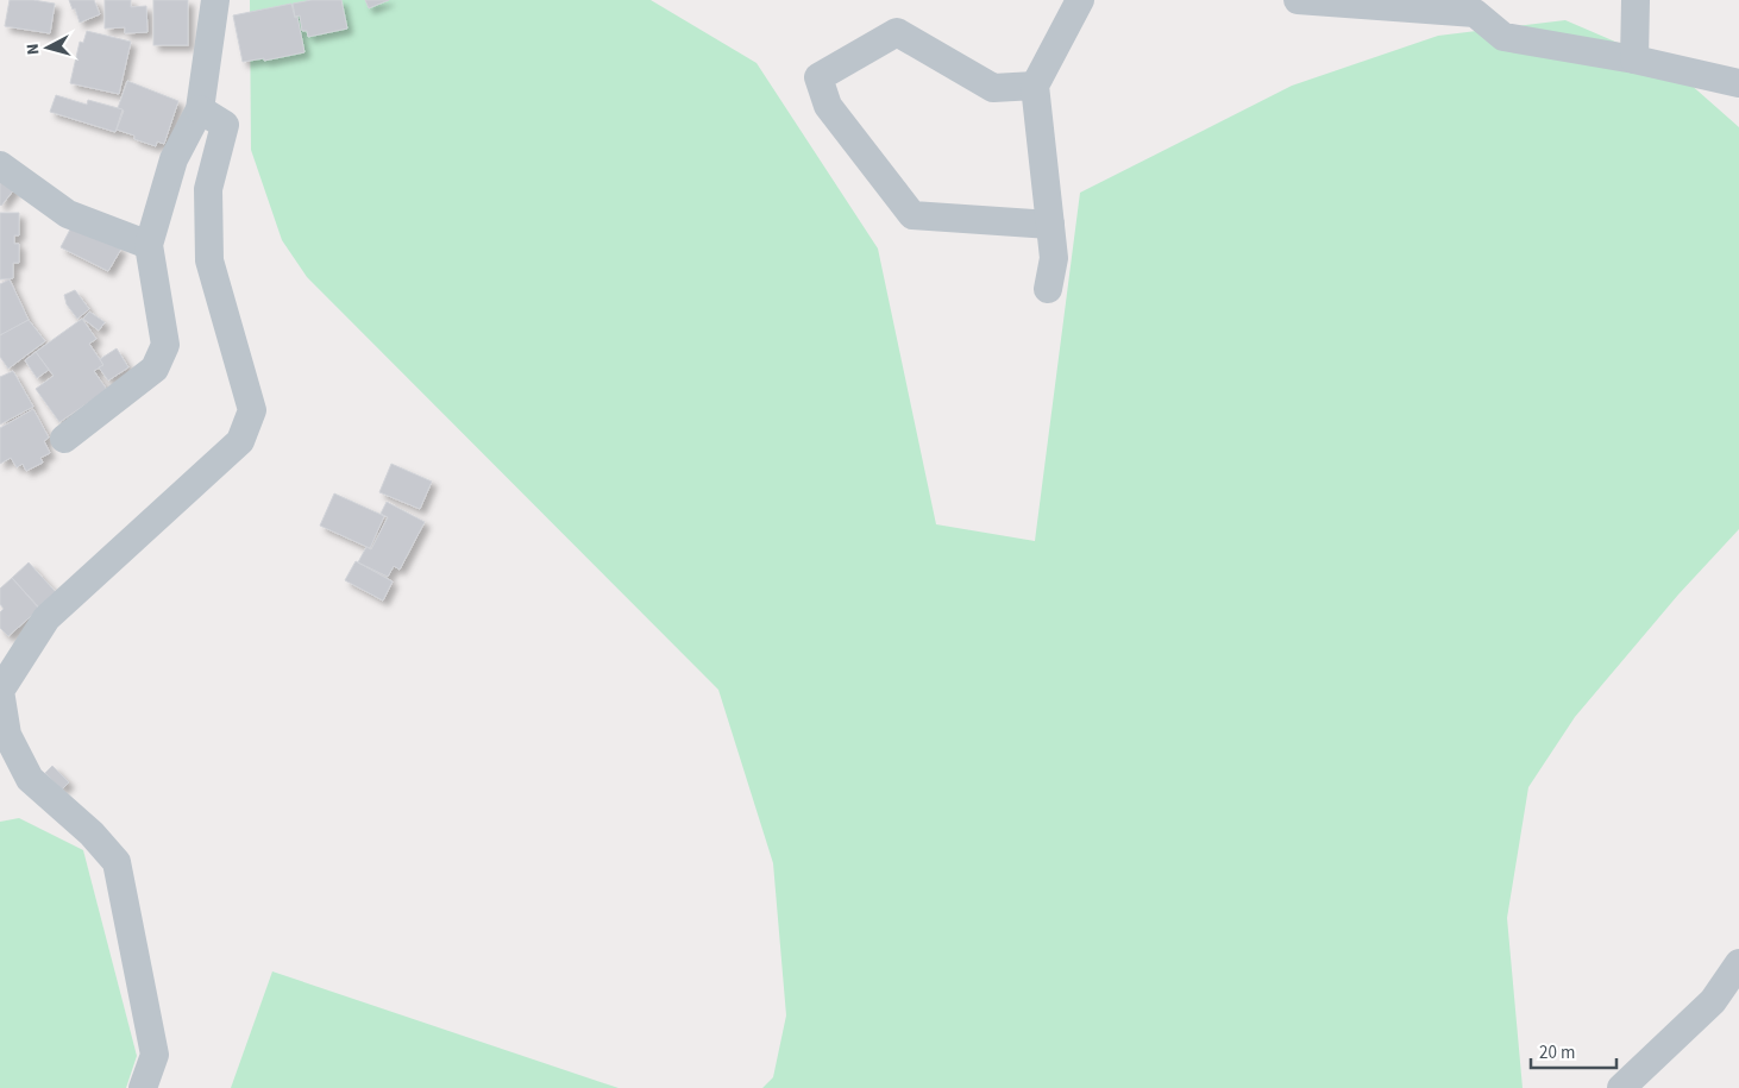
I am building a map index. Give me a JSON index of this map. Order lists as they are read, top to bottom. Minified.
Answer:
{"scale_bar":"20 m","north":"left"}
